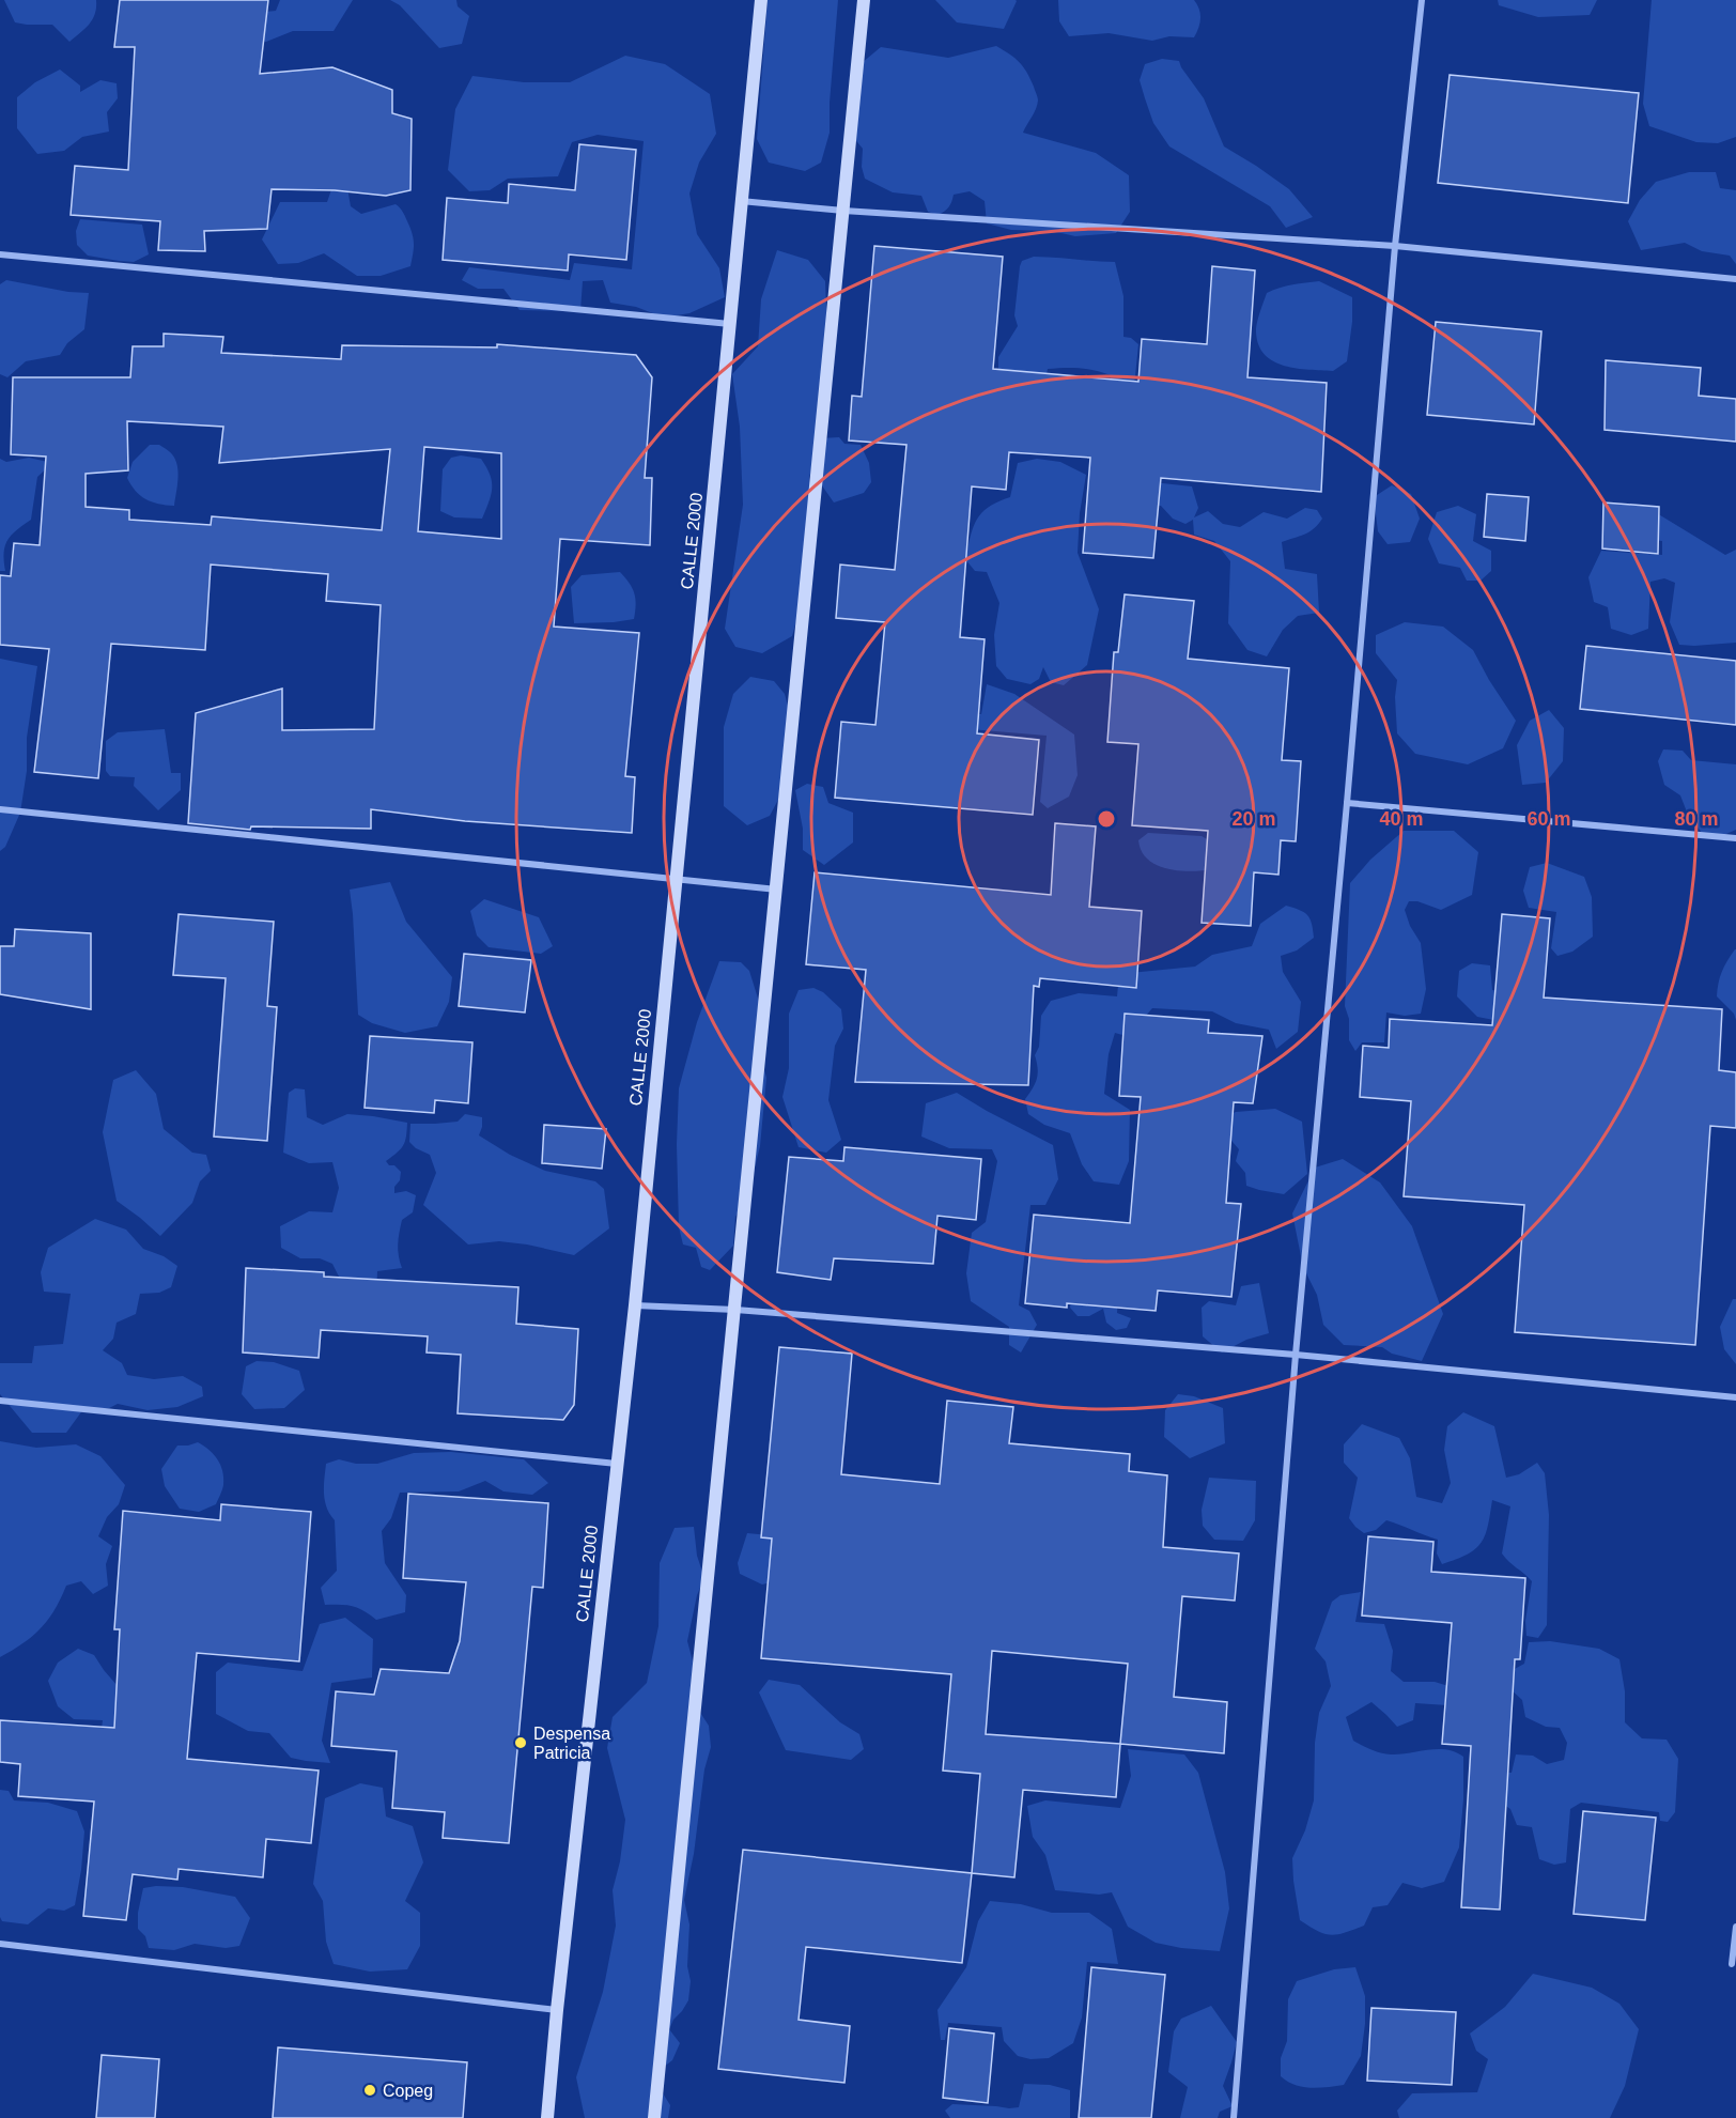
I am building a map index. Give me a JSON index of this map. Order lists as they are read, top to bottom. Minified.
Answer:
{"streets":{"street":["CALLE 2000"]},"places":["Despensa Patricia","Copeg"],"rings":["20 m","40 m","60 m","80 m"]}
